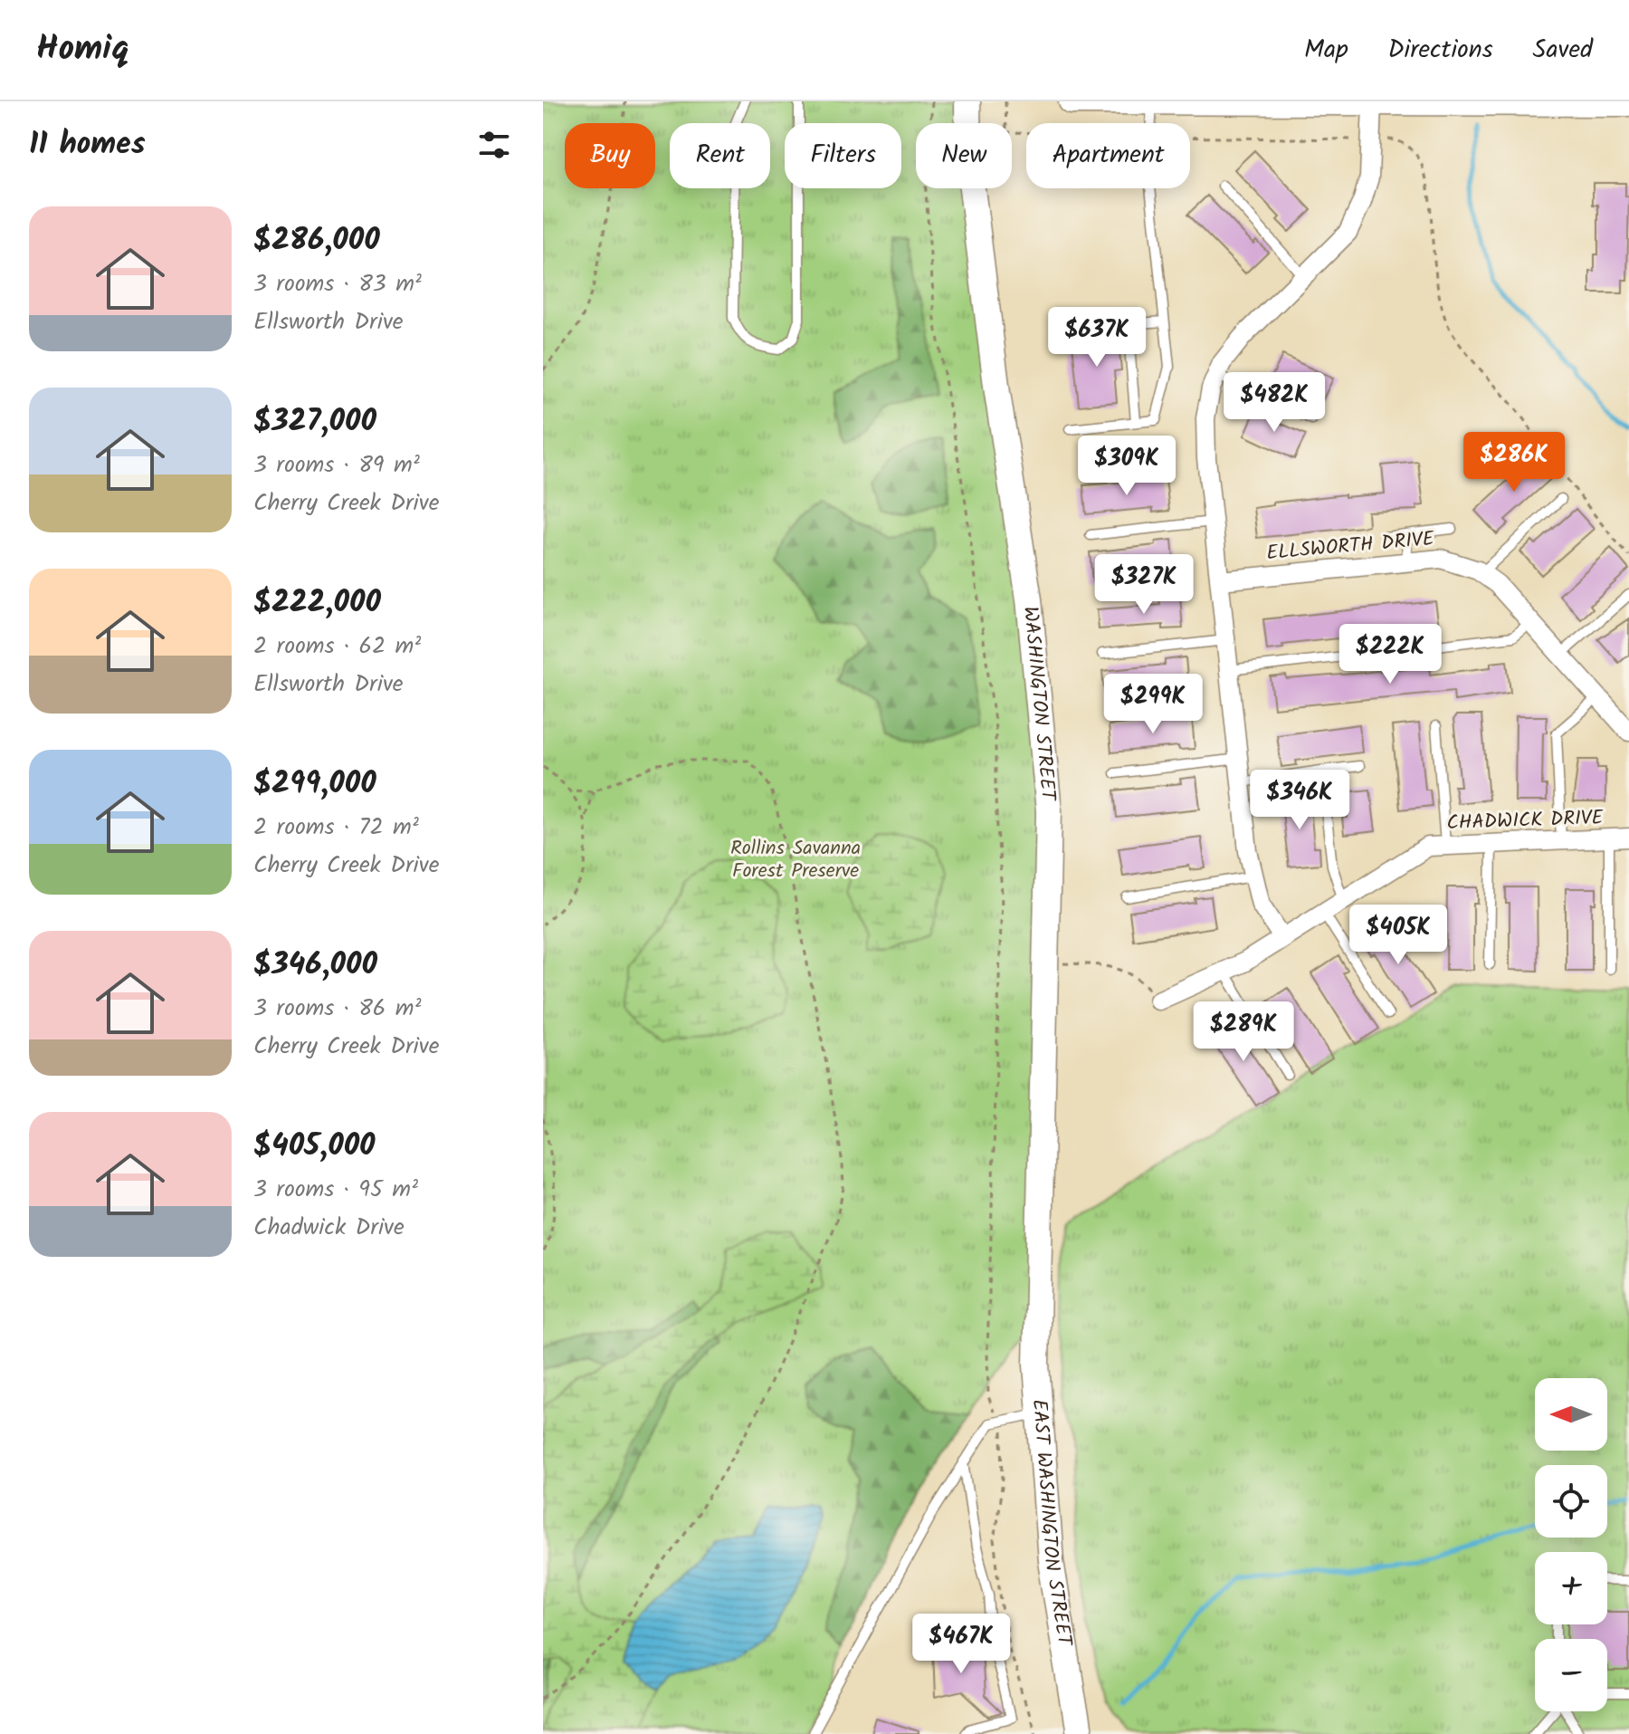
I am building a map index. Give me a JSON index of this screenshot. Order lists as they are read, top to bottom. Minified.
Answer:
{"streets":{"main road":["WASHINGTON STREET","EAST WASHINGTON STREET"],"street":["ELLSWORTH DRIVE","CHADWICK DRIVE"]},"crossings":[["WASHINGTON STREET","EAST WASHINGTON STREET"]],"parks":["Rollins Savanna Forest Preserve"],"north":"left","page":{"header":"Homiq","nav":["Map","Directions","Saved"],"heading":"11 homes","chip":["Buy","Rent","Filters","New","Apartment"],"list":[{"name":"$286,000","note":"3 rooms · 83 m² · Ellsworth Drive"},{"name":"$327,000","note":"3 rooms · 89 m² · Cherry Creek Drive"},{"name":"$222,000","note":"2 rooms · 62 m² · Ellsworth Drive"},{"name":"$299,000","note":"2 rooms · 72 m² · Cherry Creek Drive"},{"name":"$346,000","note":"3 rooms · 86 m² · Cherry Creek Drive"},{"name":"$405,000","note":"3 rooms · 95 m² · Chadwick Drive"}],"price":["$637K","$482K","$286K","$309K","$327K","$222K","$299K","$346K","$405K","$289K","$467K"],"map_buttons":["+","−"]}}
